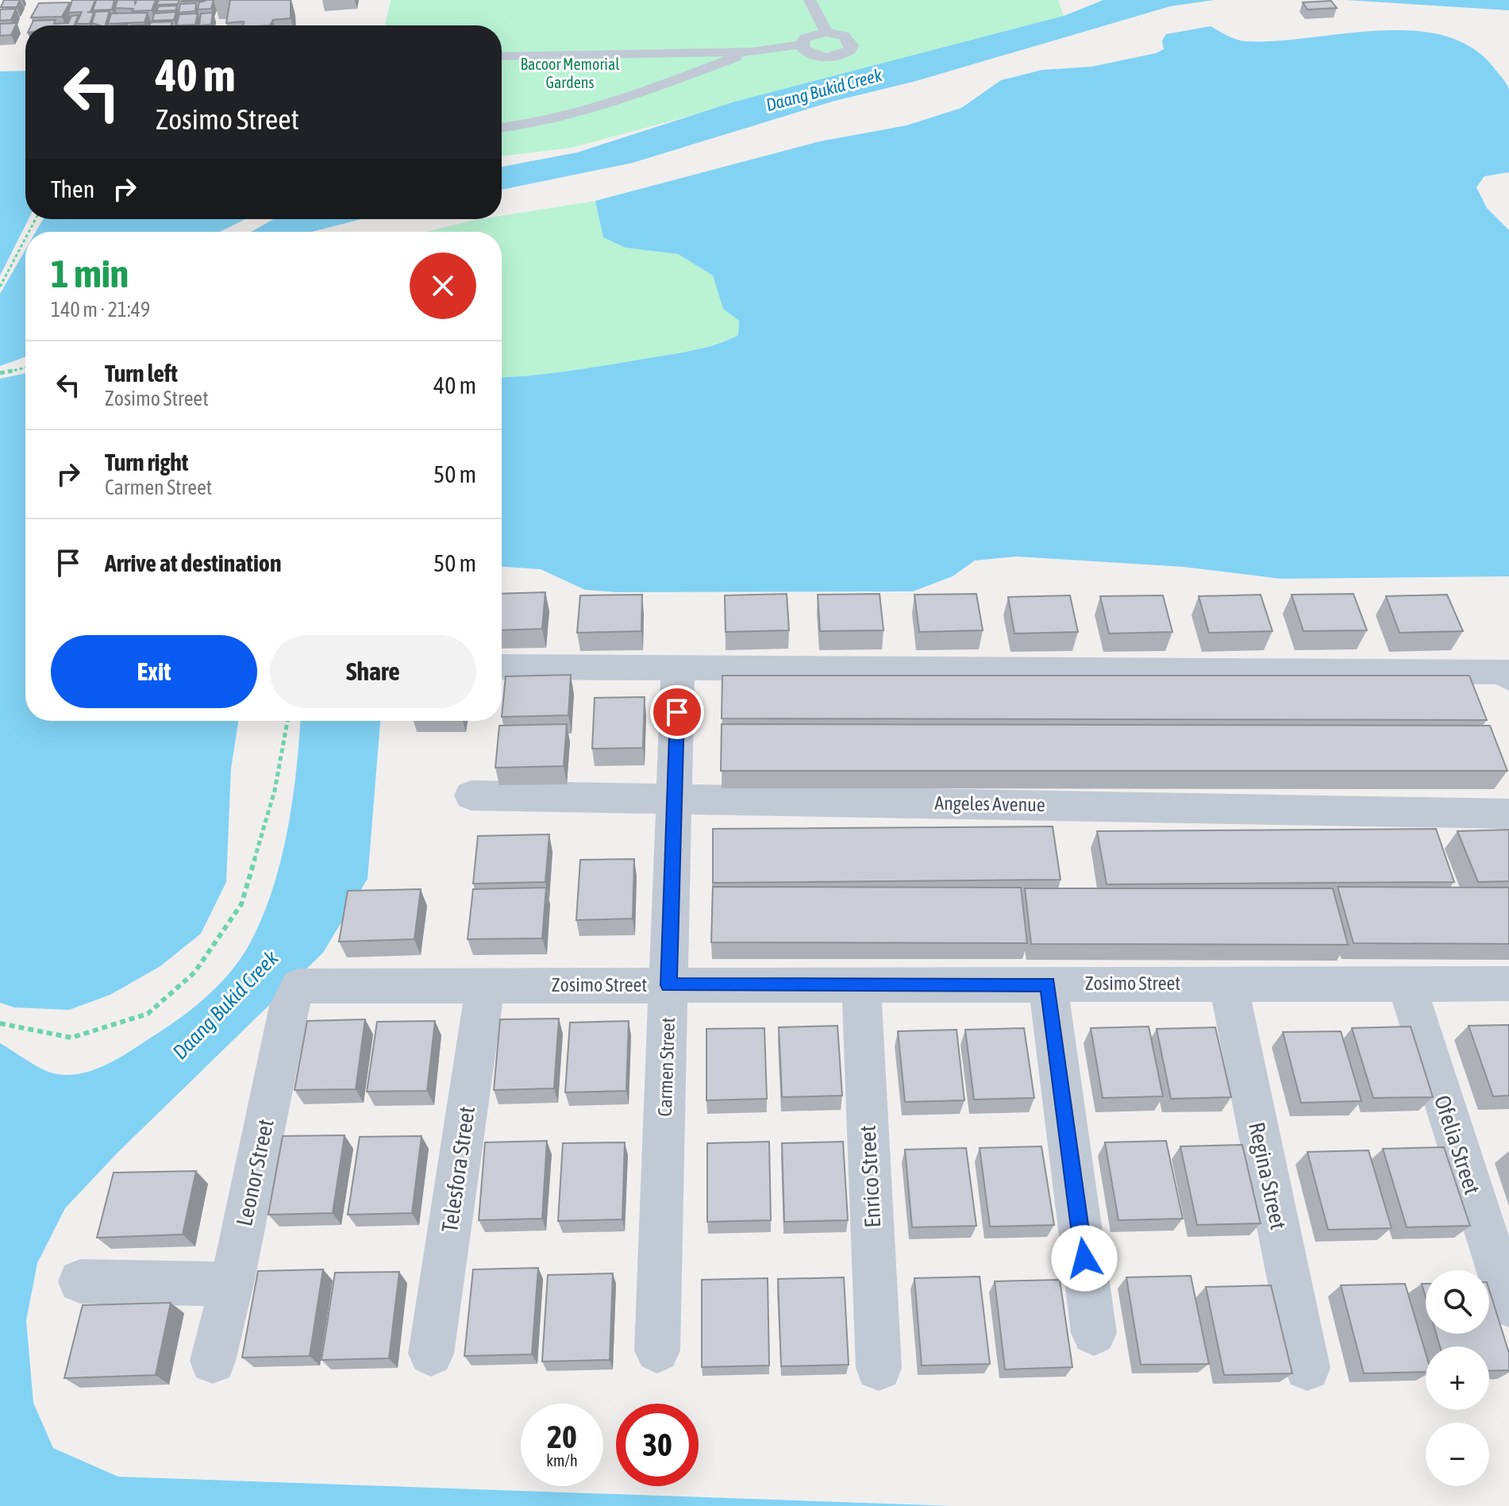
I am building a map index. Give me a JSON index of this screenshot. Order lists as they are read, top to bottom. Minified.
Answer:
{"streets":{"street":["Angeles Avenue","Zosimo Street","Carmen Street","Ofelia Street","Telesfora Street","Leonor Street","Regina Street","Enrico Street"]},"crossings":[["Angeles Avenue","Carmen Street"],["Zosimo Street","Carmen Street"],["Zosimo Street","Ofelia Street"],["Zosimo Street","Telesfora Street"],["Zosimo Street","Leonor Street"],["Zosimo Street","Regina Street"],["Zosimo Street","Enrico Street"]],"water":["Daang Bukid Creek"],"parks":["Bacoor Memorial Gardens"],"page":{"turn":["40 m","Zosimo Street"],"then":"Then","heading":["1 min","140 m · 21:49"],"list":[{"name":"Turn left","note":"Zosimo Street","value":"40 m"},{"name":"Turn right","note":"Carmen Street","value":"50 m"},{"name":"Arrive at destination","value":"50 m"}],"buttons":["Exit","Share"],"map_buttons":["+","−"],"speed":"20 km/h","limit":"30"}}
